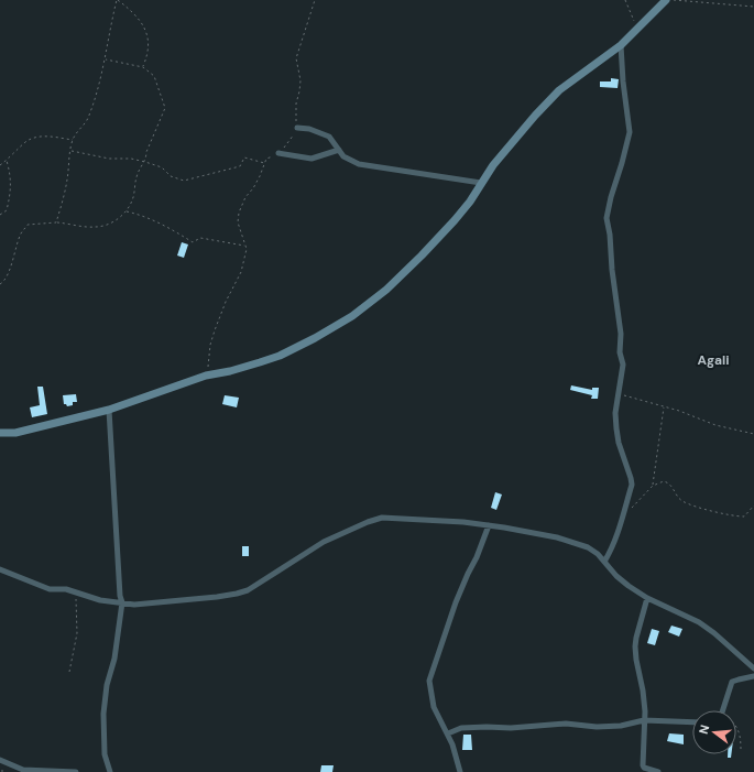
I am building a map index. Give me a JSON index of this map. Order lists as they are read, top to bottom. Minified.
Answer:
{"districts":["Agali"],"north":"left"}
